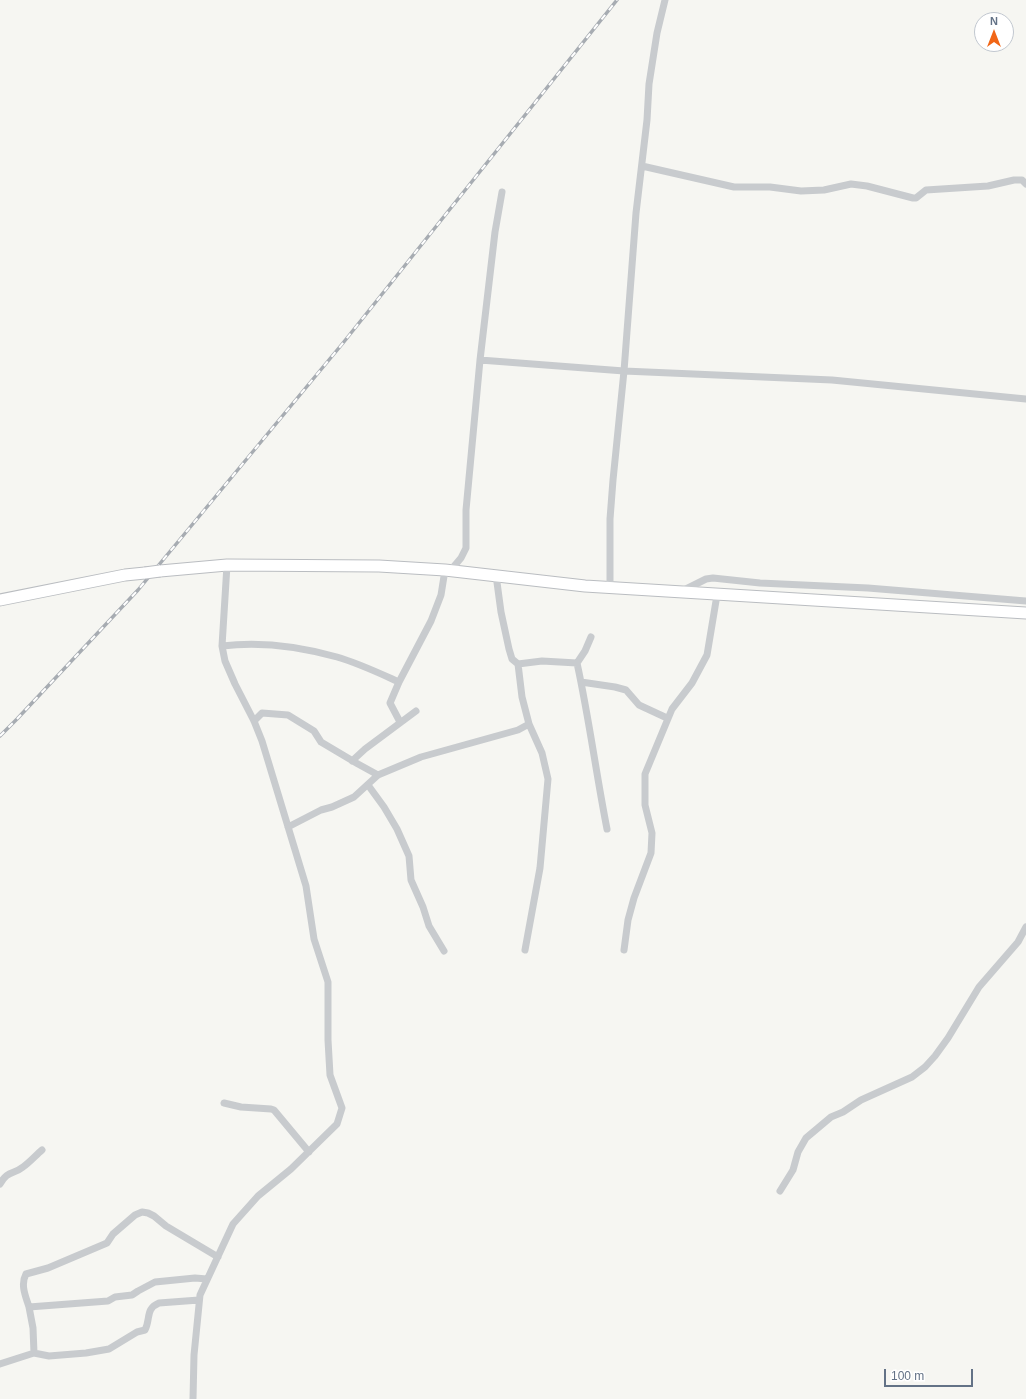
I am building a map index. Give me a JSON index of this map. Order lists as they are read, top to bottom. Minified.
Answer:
{"scale_bar":"100 m","north":"top"}
